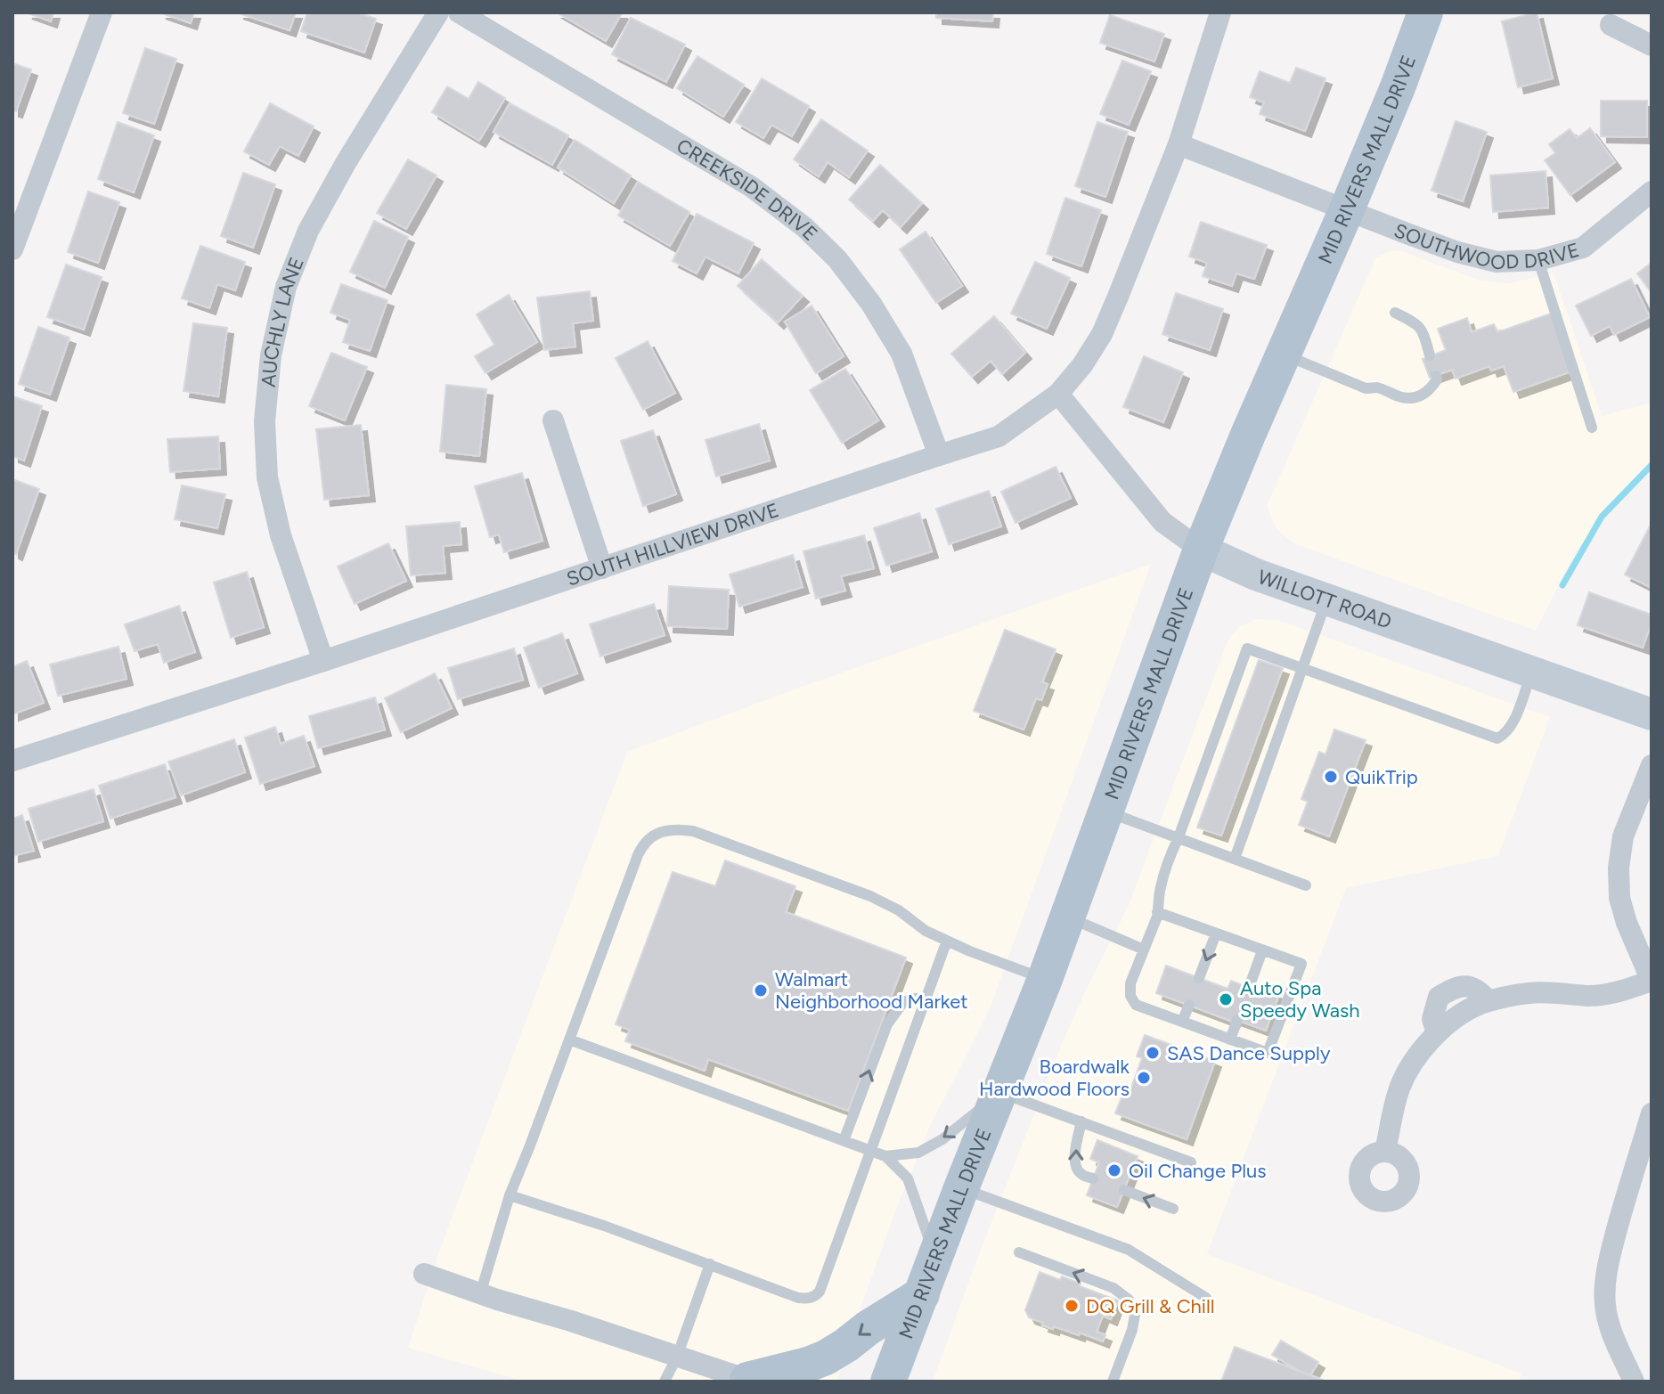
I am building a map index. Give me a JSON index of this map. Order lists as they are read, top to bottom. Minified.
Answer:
{"streets":{"main road":["MID RIVERS MALL DRIVE","WILLOTT ROAD"],"street":["CREEKSIDE DRIVE","SOUTHWOOD DRIVE","AUCHLY LANE","SOUTH HILLVIEW DRIVE"]},"crossings":[["MID RIVERS MALL DRIVE","SOUTHWOOD DRIVE"],["MID RIVERS MALL DRIVE","WILLOTT ROAD"],["CREEKSIDE DRIVE","SOUTH HILLVIEW DRIVE"],["SOUTHWOOD DRIVE","SOUTH HILLVIEW DRIVE"],["AUCHLY LANE","SOUTH HILLVIEW DRIVE"],["SOUTH HILLVIEW DRIVE","WILLOTT ROAD"]],"places":["QuikTrip","Walmart Neighborhood Market","Auto Spa Speedy Wash","SAS Dance Supply","Boardwalk Hardwood Floors","Oil Change Plus","DQ Grill & Chill"]}
